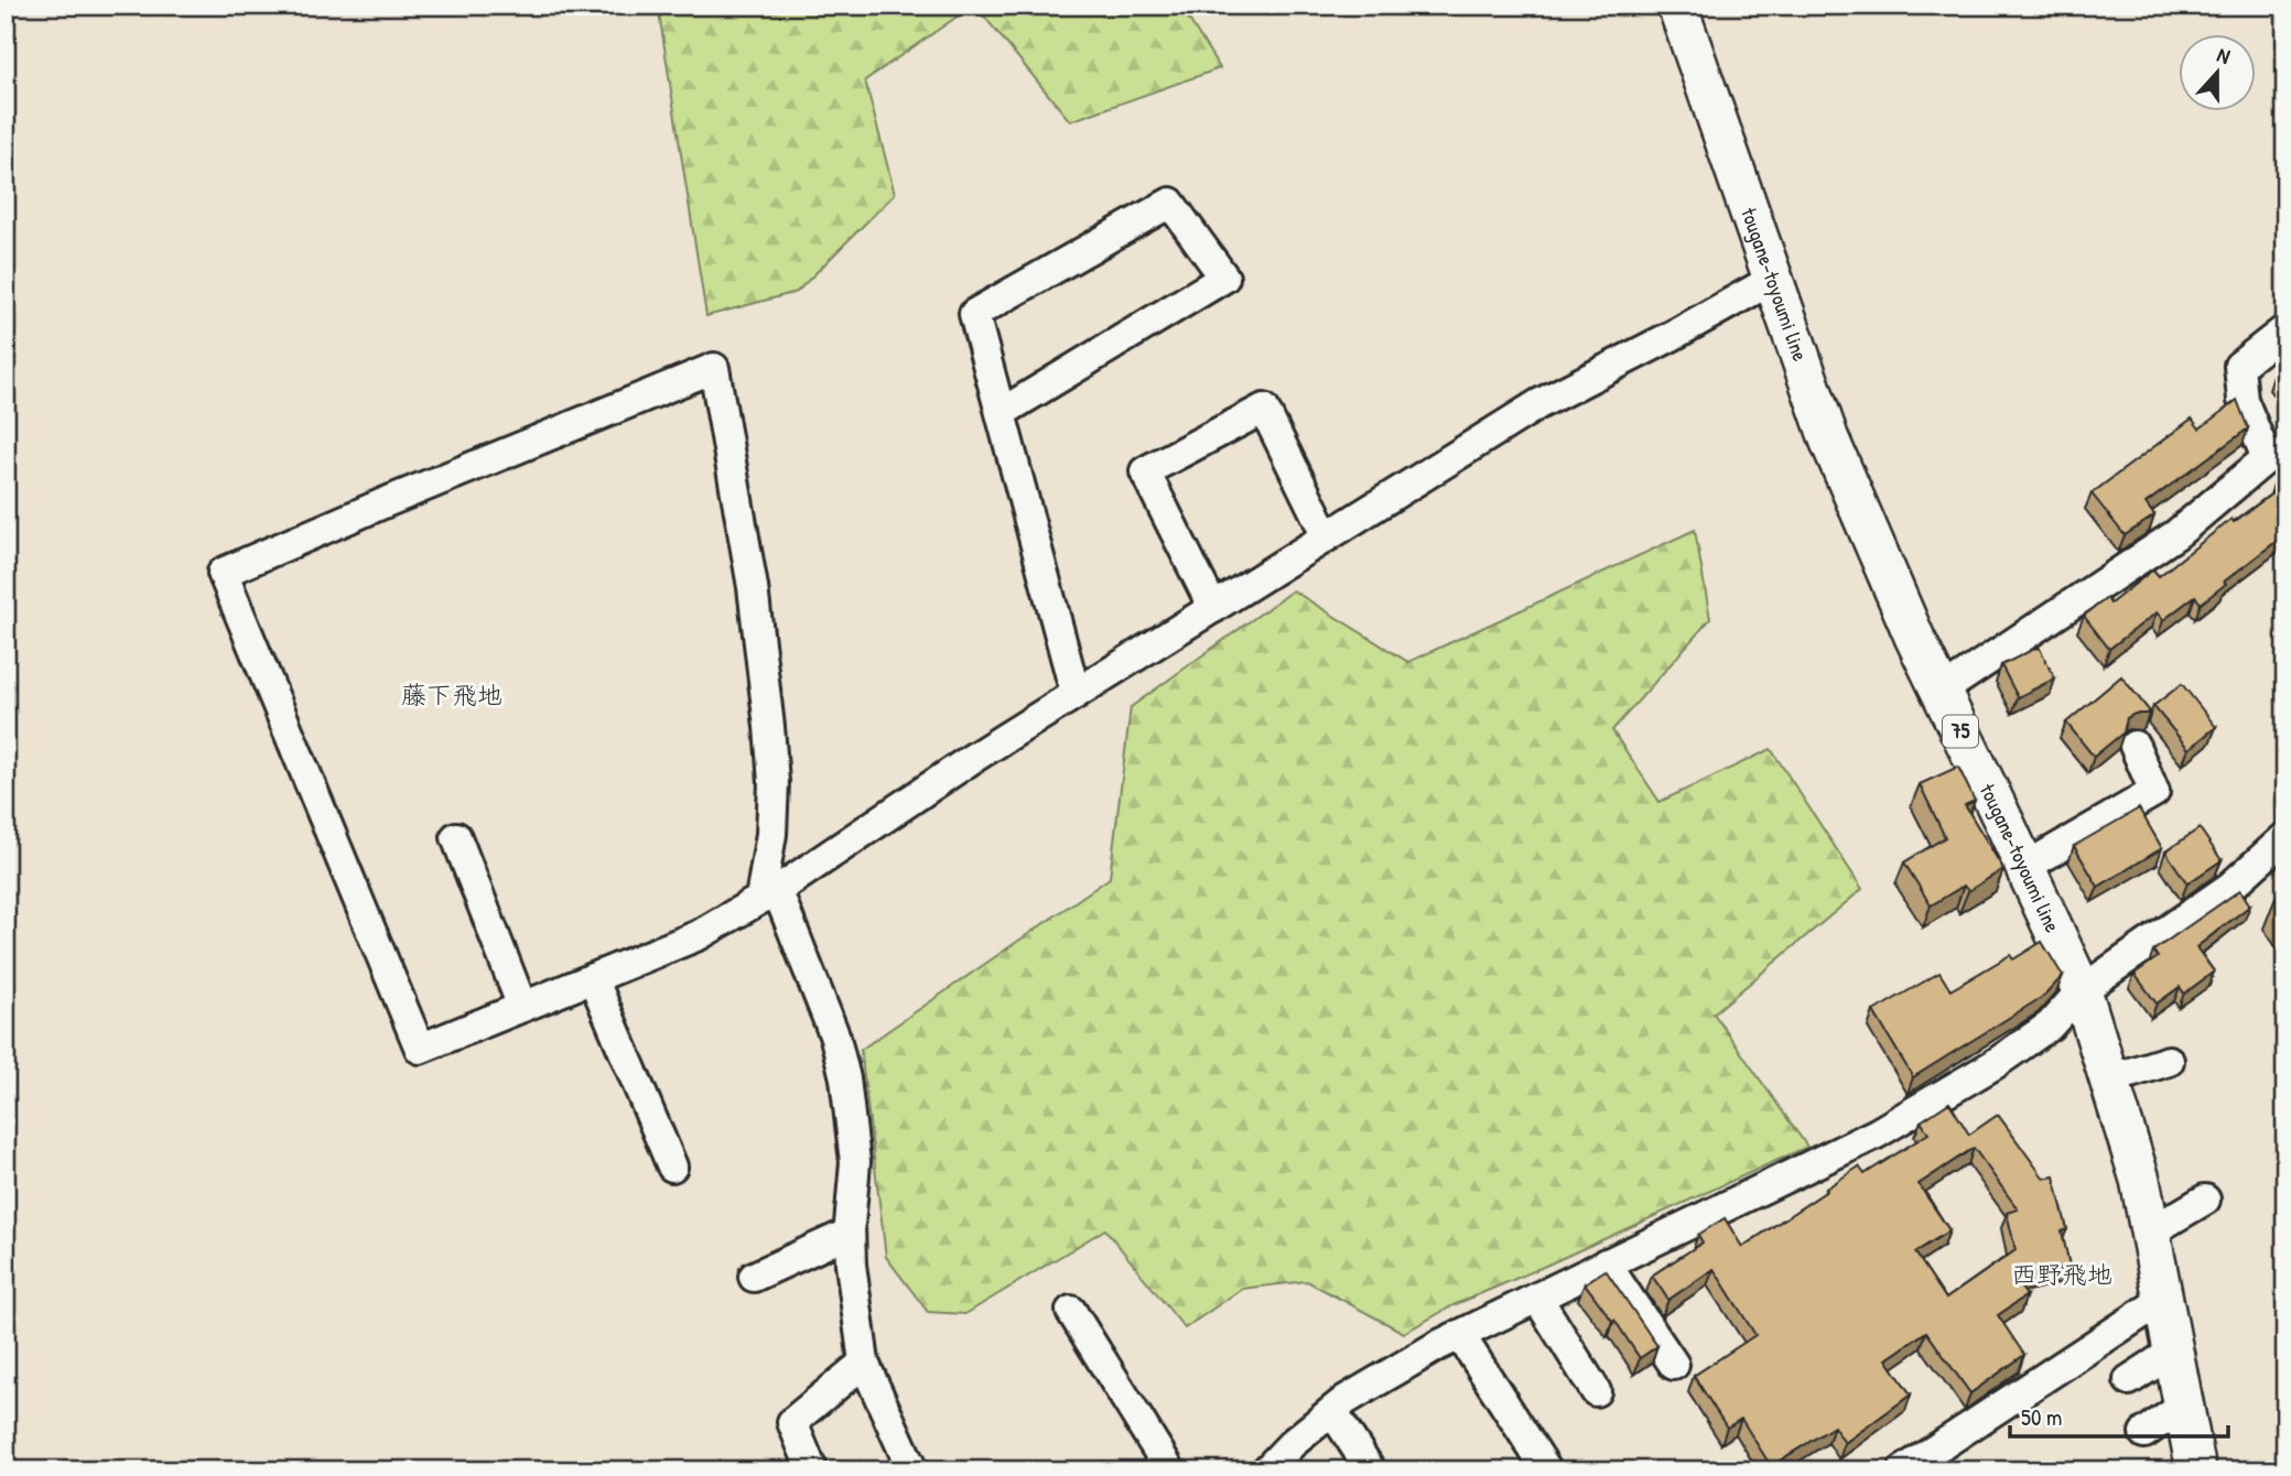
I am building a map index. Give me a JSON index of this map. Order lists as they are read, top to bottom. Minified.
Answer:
{"streets":{"main road":["tougane-toyoumi line","75"]},"districts":["藤下飛地","西野飛地"],"scale_bar":"50 m","north":"top"}
